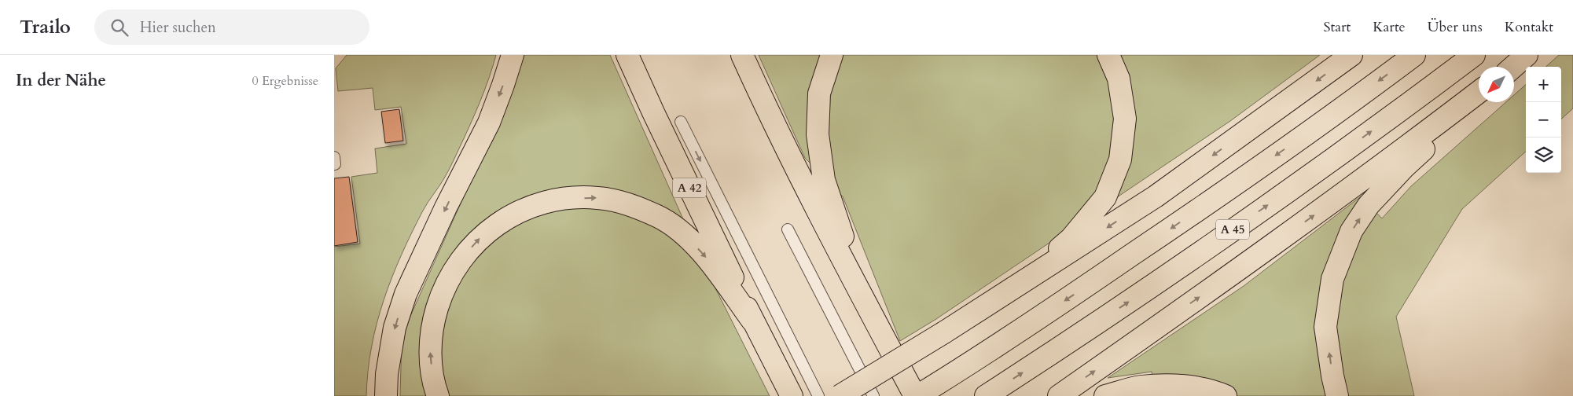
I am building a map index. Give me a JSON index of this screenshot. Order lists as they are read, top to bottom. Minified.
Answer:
{"streets":{"highway":["A 42","A 45"]},"north":"bottom left","page":{"header":"Trailo","search":"Hier suchen","nav":["Start","Karte","Über uns","Kontakt"],"heading":["In der Nähe","0 Ergebnisse"],"map_buttons":["+","−"]}}
